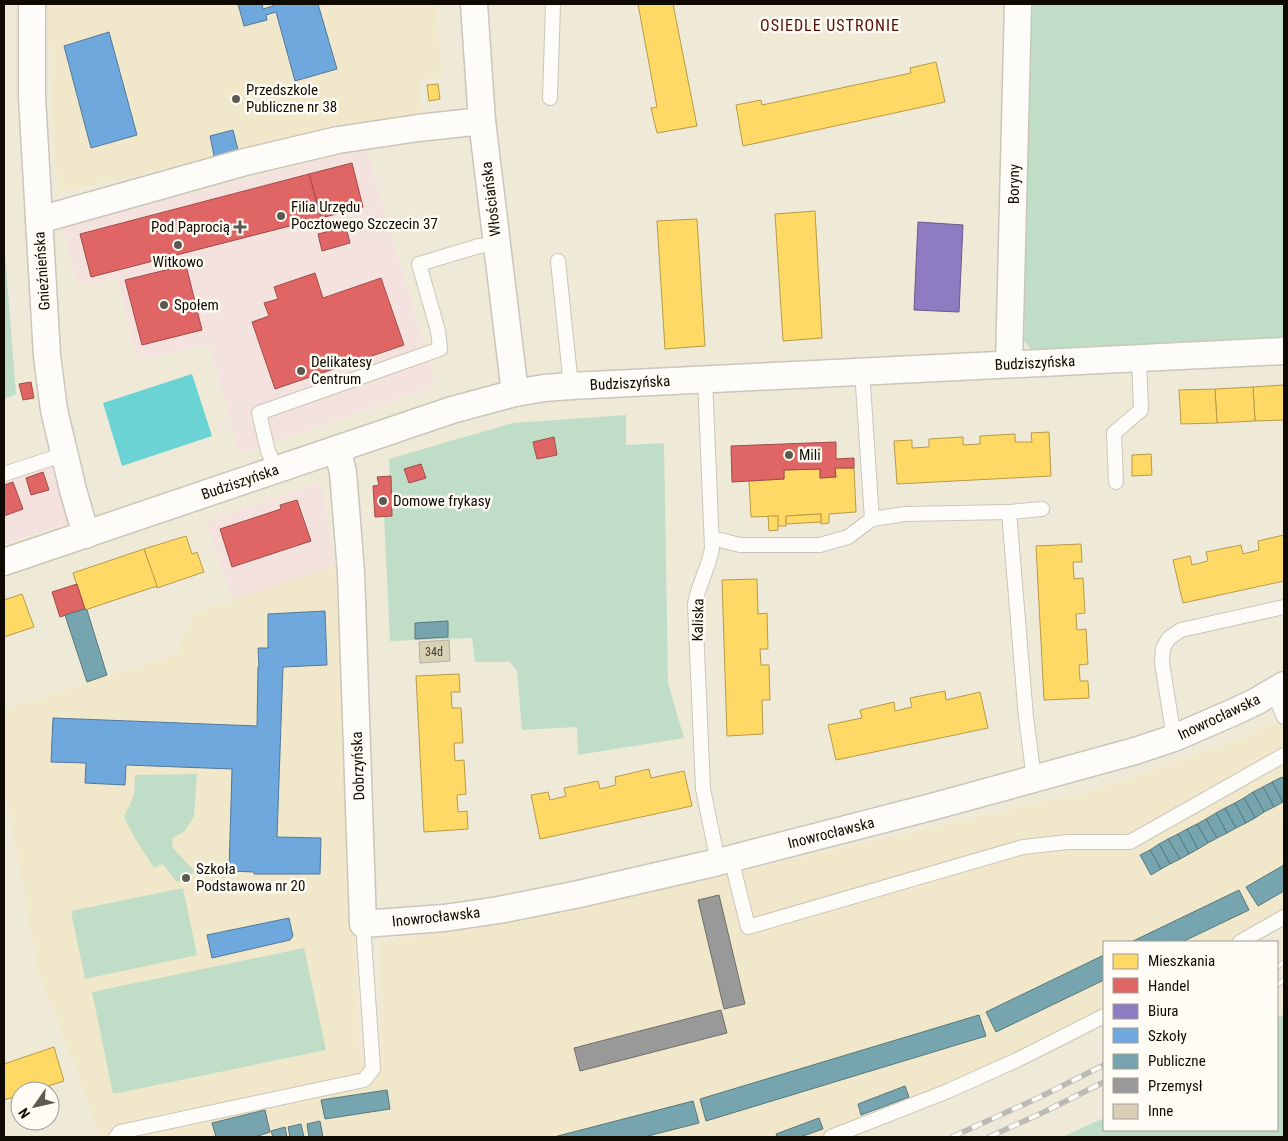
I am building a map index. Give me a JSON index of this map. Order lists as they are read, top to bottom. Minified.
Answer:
{"streets":{"street":["Boryny","Włościańska","Gnieźnieńska","Budziszyńska","Inowrocławska","Dobrzyńska"],"lane":["Kaliska"]},"crossings":[["Boryny","Budziszyńska"],["Włościańska","Budziszyńska"],["Gnieźnieńska","Budziszyńska"],["Budziszyńska","Kaliska"],["Budziszyńska","Dobrzyńska"],["Kaliska","Inowrocławska"],["Inowrocławska","Dobrzyńska"]],"districts":["OSIEDLE USTRONIE"],"places":{"other":["Przedszkole Publiczne nr 38","Filia Urzędu Pocztowego Szczecin 37","Witkowo","Społem","Delikatesy Centrum","Mili","Domowe frykasy","Szkoła Podstawowa nr 20"],"health":["Pod Paprocią"]},"house_numbers":["34d"],"legend":["Mieszkania","Handel","Biura","Szkoły","Publiczne","Przemysł","Inne"],"north":"bottom left"}
